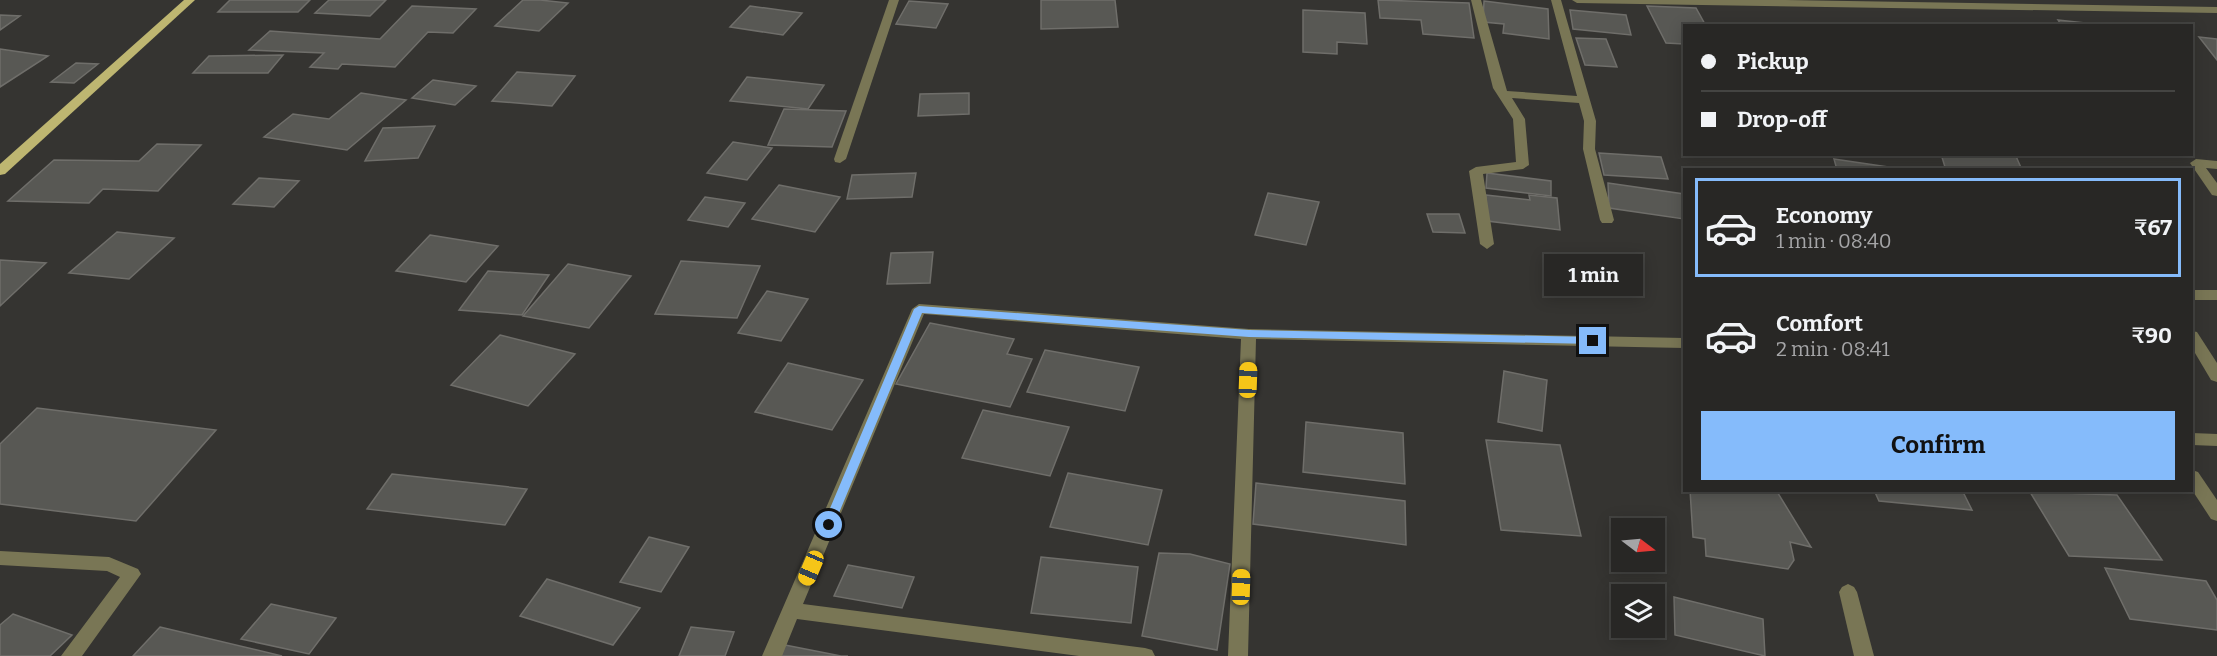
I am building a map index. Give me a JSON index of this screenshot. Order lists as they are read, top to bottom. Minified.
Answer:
{"north":"right","page":{"banner":["Pickup","Drop-off"],"list":[{"name":"Economy","note":"1 min · 08:40","value":"₹67"},{"name":"Comfort","note":"2 min · 08:41","value":"₹90"}],"bubble":"1 min","buttons":"Confirm"}}
